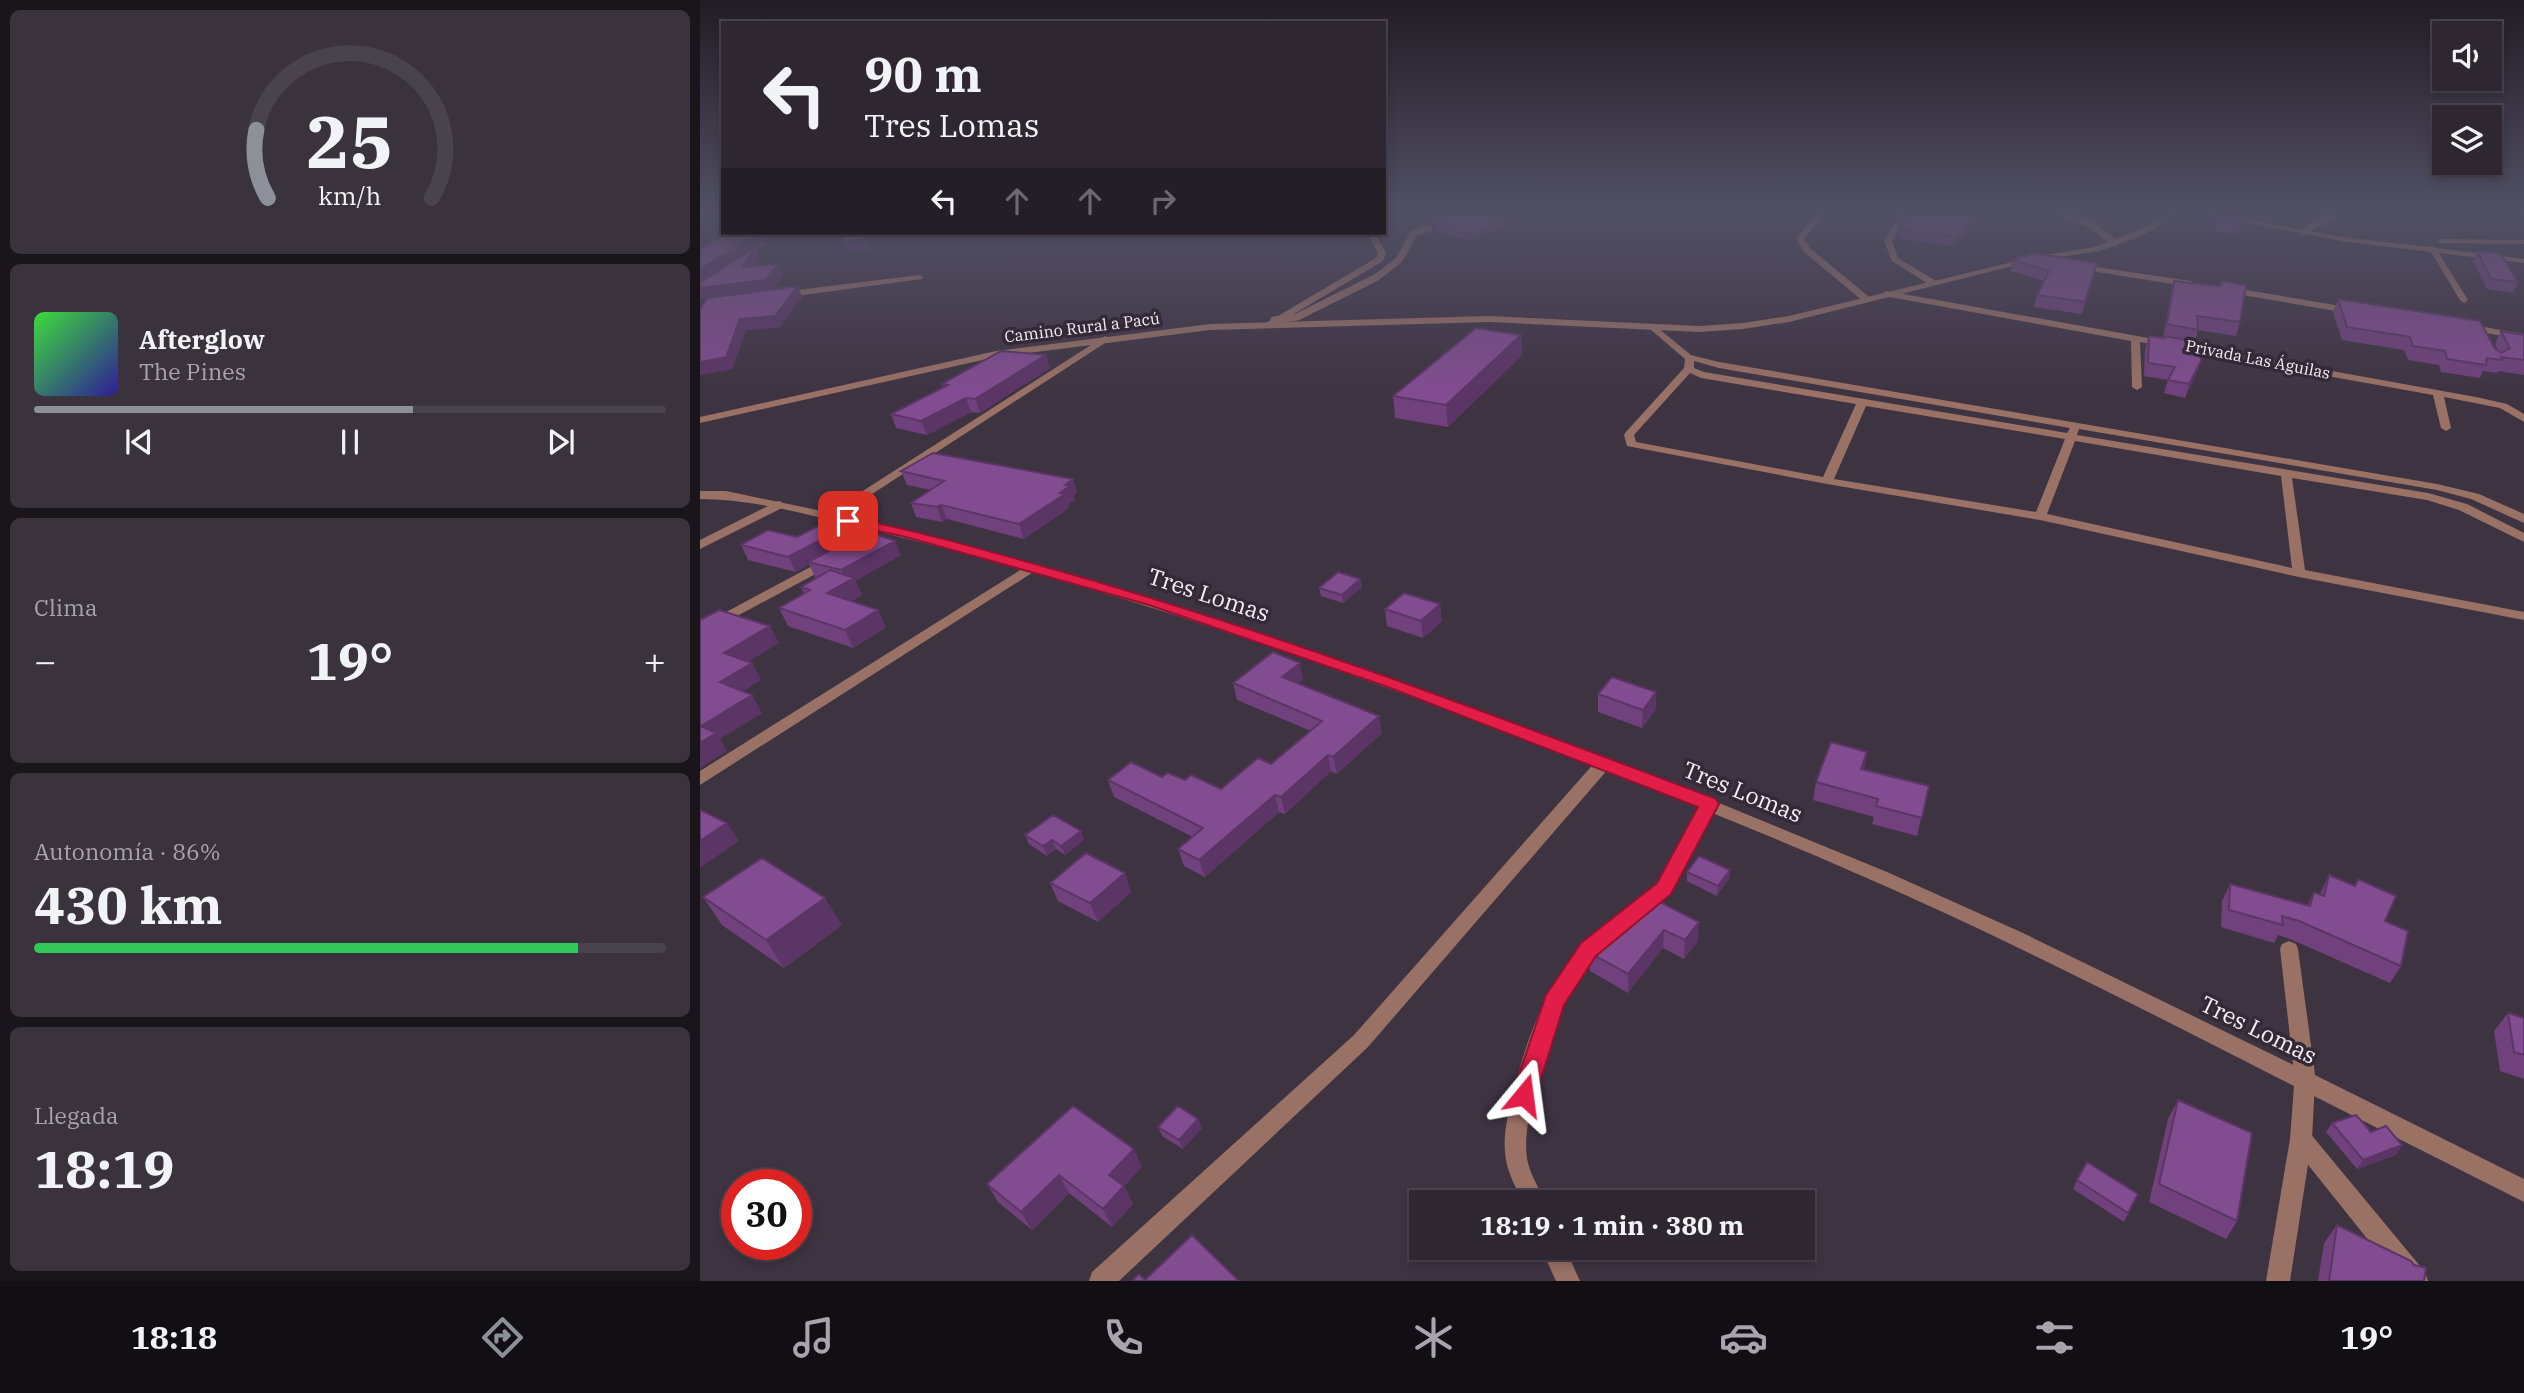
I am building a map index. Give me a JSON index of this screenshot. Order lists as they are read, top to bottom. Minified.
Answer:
{"streets":{"street":["Camino Rural a Pacú","Privada Las Águilas","Tres Lomas"]},"crossings":[["Camino Rural a Pacú","Privada Las Águilas"]],"page":{"turn":["90 m","Tres Lomas"],"song":["Afterglow","The Pines"],"tile":["Clima",["Autonomía · 86%","430 km"],["Llegada","18:19"]],"heat":["−","19°","+"],"limit":"30","trip":"18:19 · 1 min · 380 m","tabs":["18:18","19°"],"gauge":["25","km/h"]}}
